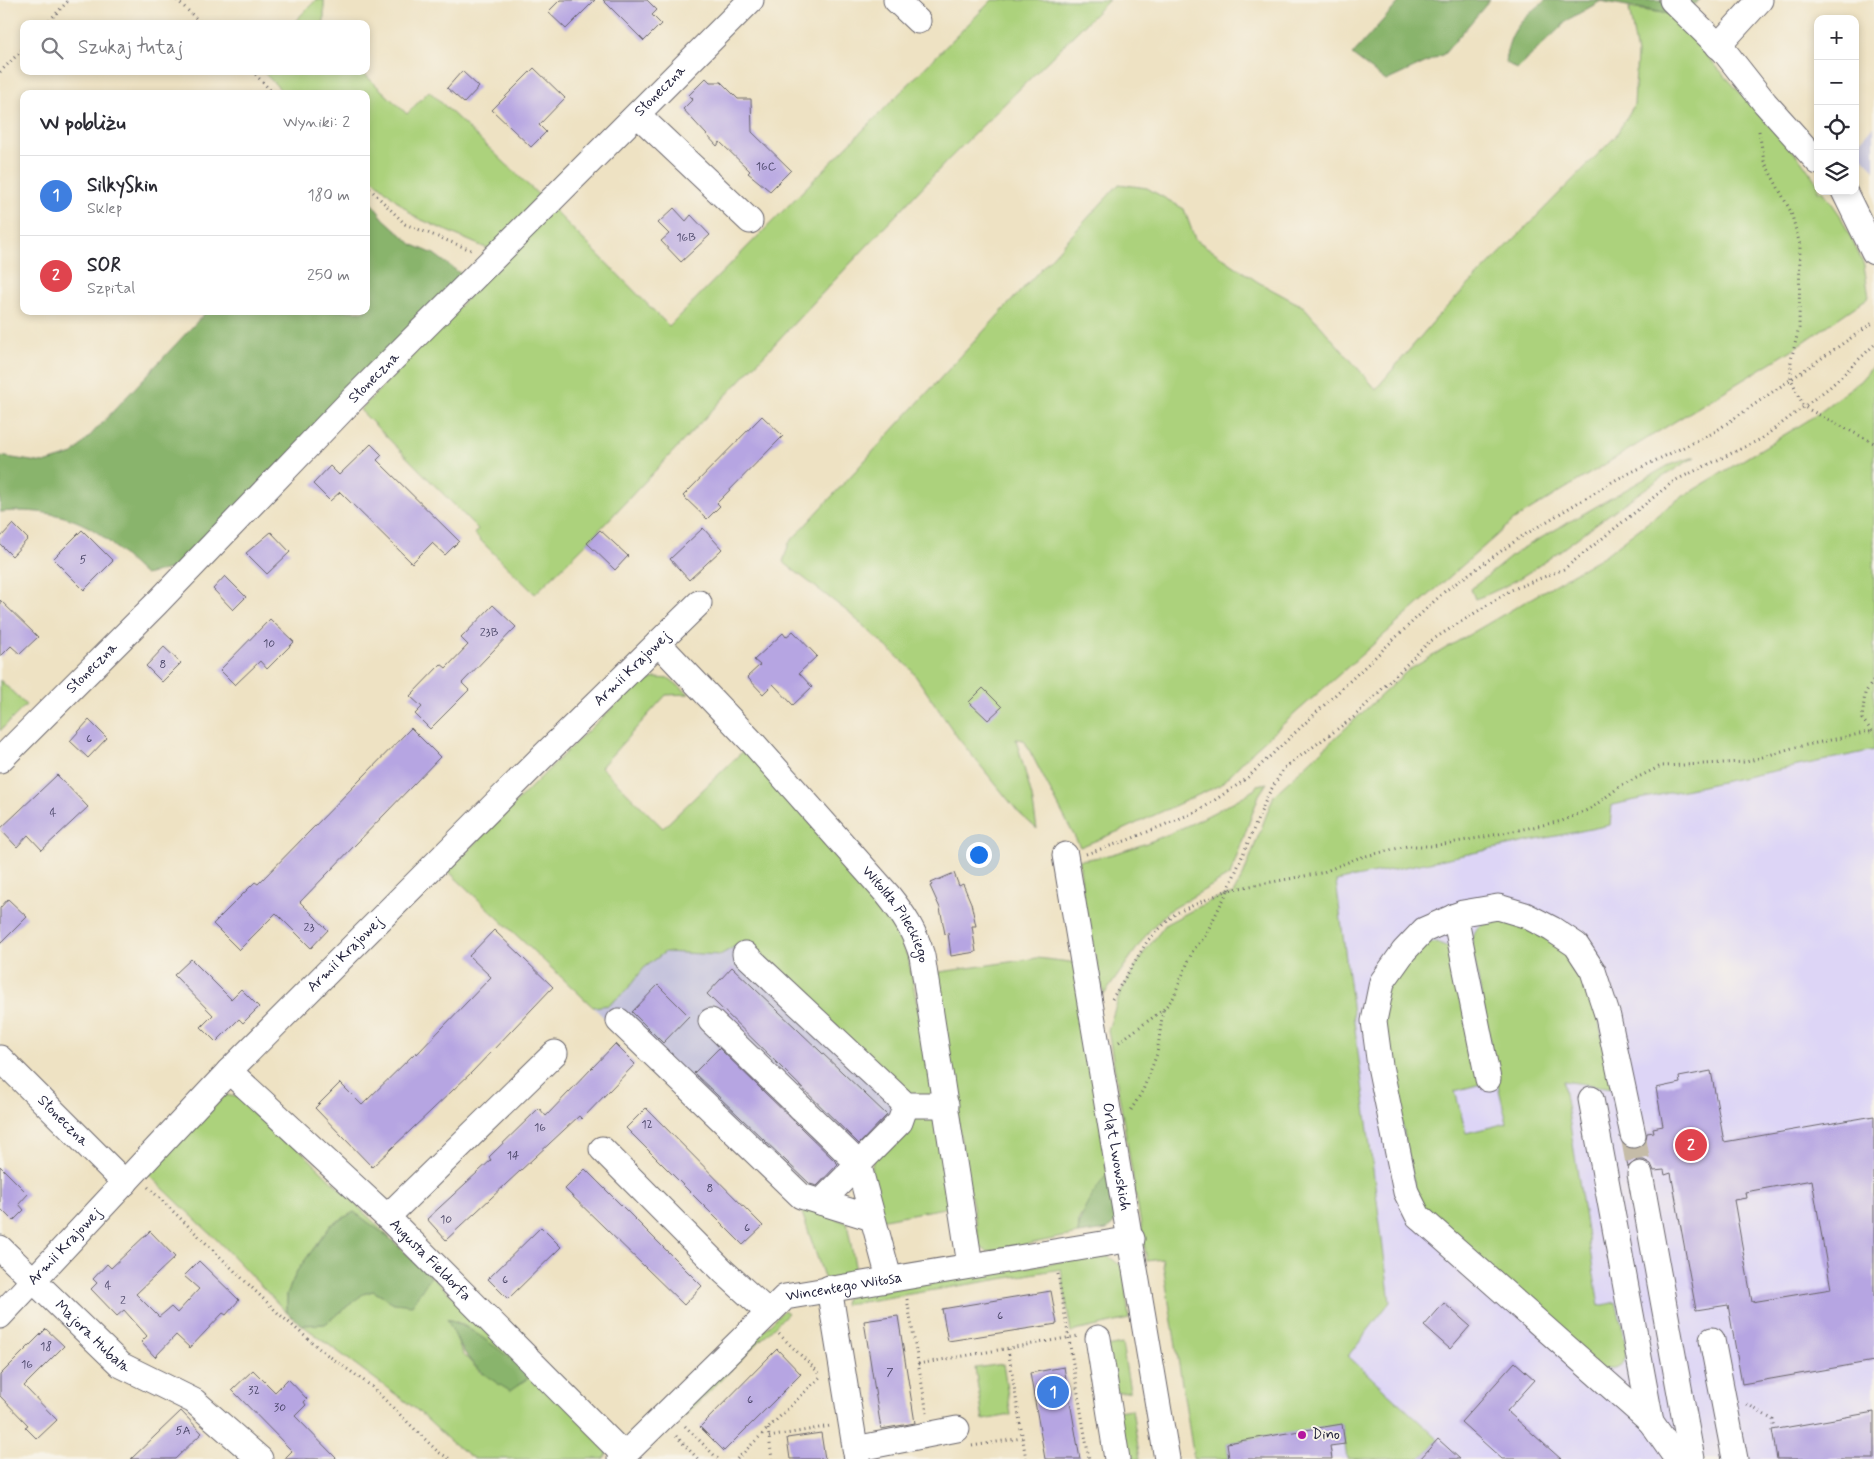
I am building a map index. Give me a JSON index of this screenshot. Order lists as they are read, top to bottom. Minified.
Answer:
{"streets":{"street":["Słoneczna","Armii Krajowej","Witolda Pileckiego","Orląt Lwowskich","Augusta Fieldorfa","Wincentego Witosa","Majora Hubala"]},"crossings":[["Słoneczna","Armii Krajowej"],["Armii Krajowej","Witolda Pileckiego"],["Armii Krajowej","Augusta Fieldorfa"],["Armii Krajowej","Majora Hubala"],["Witolda Pileckiego","Wincentego Witosa"],["Orląt Lwowskich","Wincentego Witosa"],["Augusta Fieldorfa","Wincentego Witosa"]],"places":["Dino"],"house_numbers":["16C","16B","5","23B","10","8","6","4","23","12","16","14","8","10","6","6","4","2","6","18","16","7","32","6","30","5A"],"page":{"map_buttons":["+","−"],"search":"Szukaj tutaj","heading":["W pobliżu","Wyniki: 2"],"list":[{"mark":"1","name":"SilkySkin","note":"Sklep","value":"180 m"},{"mark":"2","name":"SOR","note":"Szpital","value":"250 m"}],"pins":["2","1"]}}
